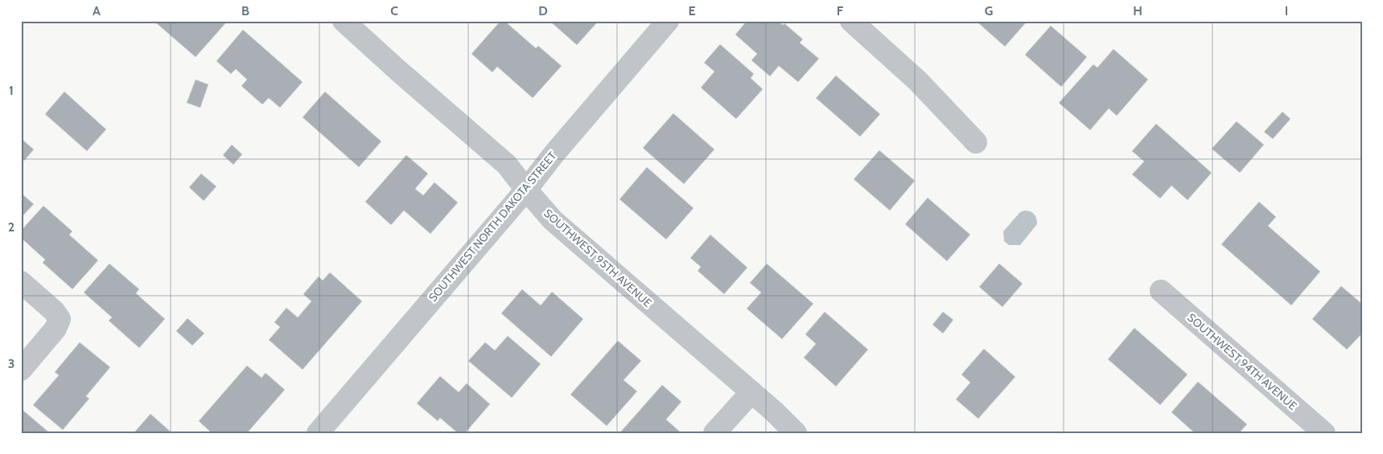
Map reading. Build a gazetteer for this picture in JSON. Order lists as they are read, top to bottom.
{
  "streets": {
    "street": ["SOUTHWEST NORTH DAKOTA STREET", "SOUTHWEST 95TH AVENUE", "SOUTHWEST 94TH AVENUE"]
  },
  "crossings": [
    ["SOUTHWEST NORTH DAKOTA STREET", "SOUTHWEST 95TH AVENUE"]
  ],
  "grid": {
    "columns": [
      "A",
      "B",
      "C",
      "D",
      "E",
      "F",
      "G",
      "H",
      "I"
    ],
    "rows": ["1", "2", "3"]
  }
}
